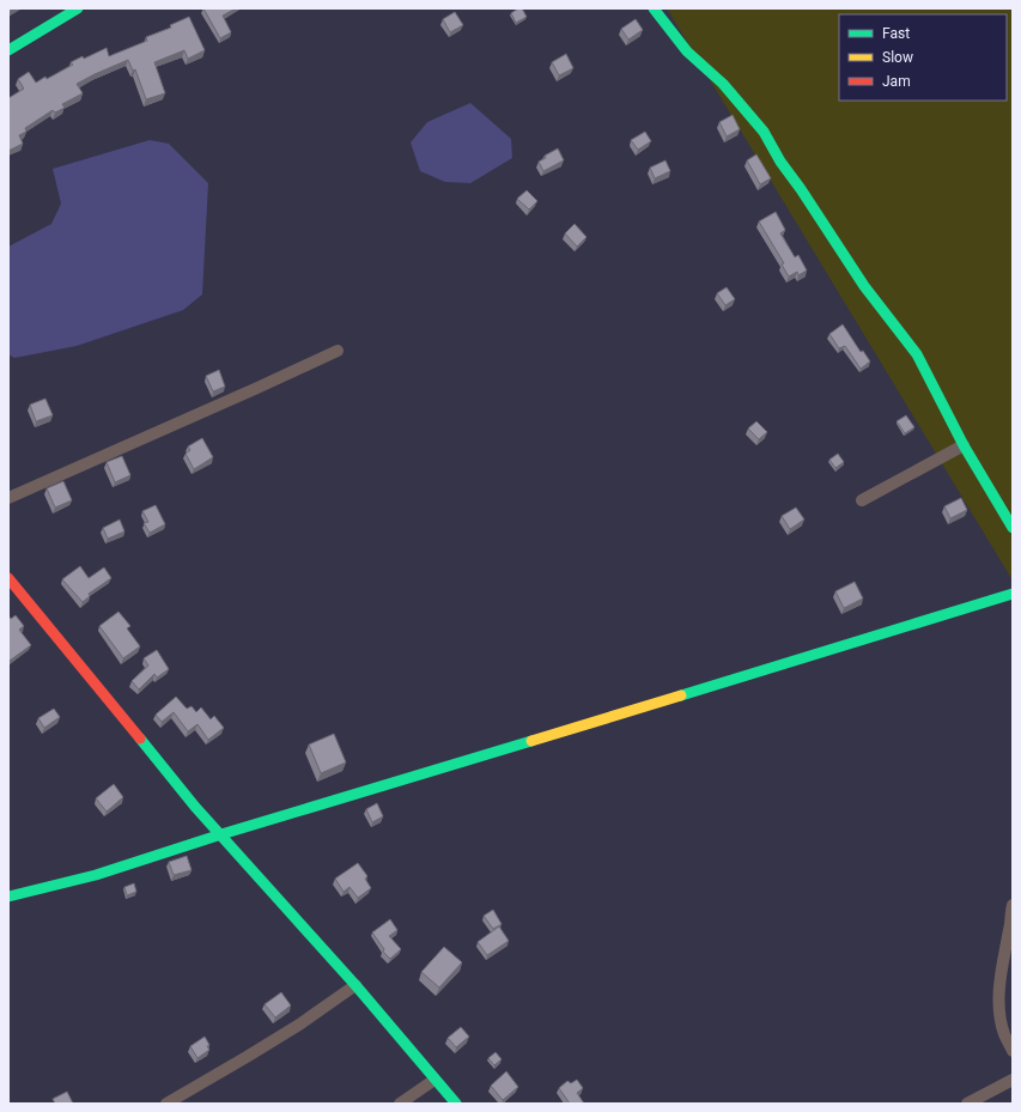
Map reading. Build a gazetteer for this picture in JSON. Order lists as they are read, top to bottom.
{
  "legend": ["Fast", "Slow", "Jam"]
}
